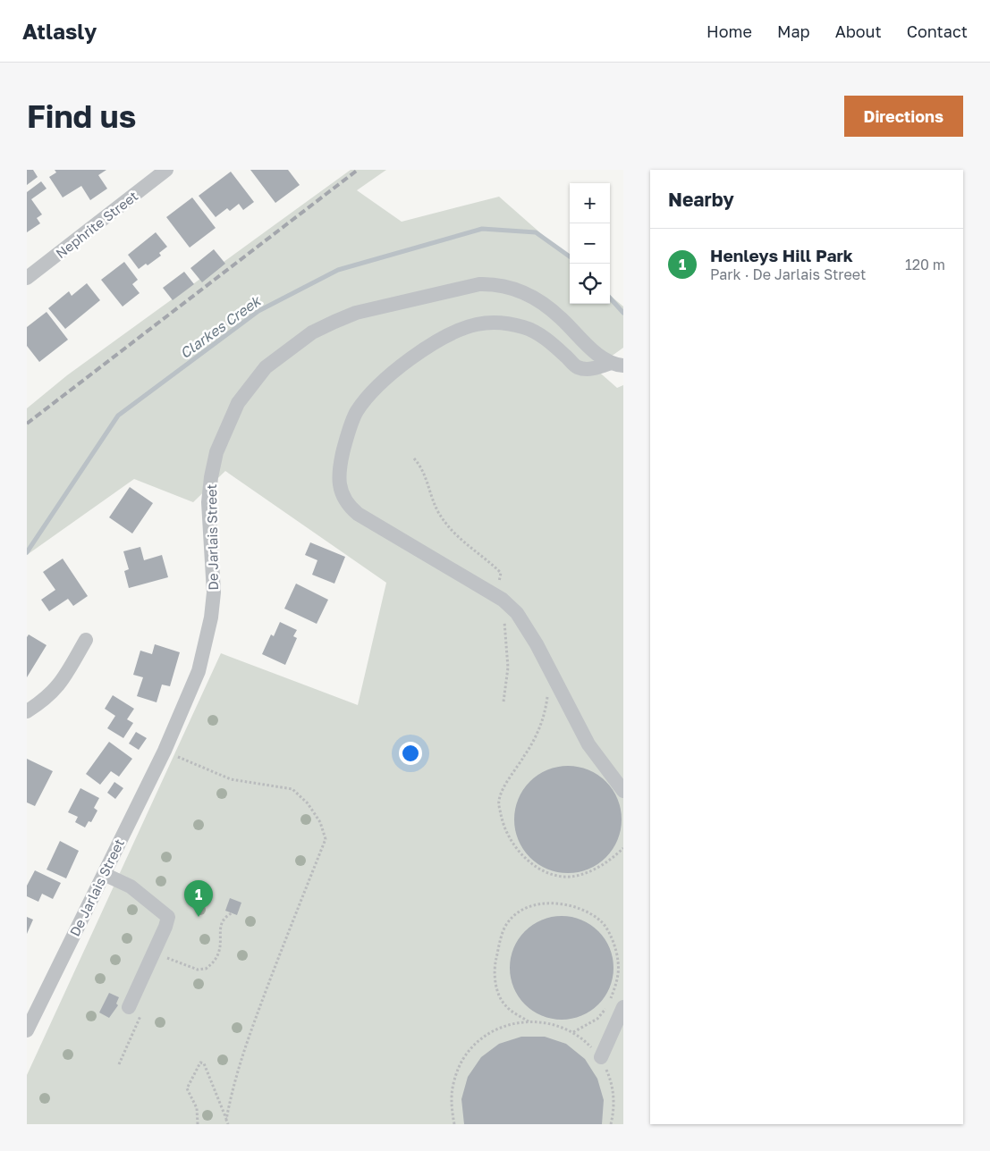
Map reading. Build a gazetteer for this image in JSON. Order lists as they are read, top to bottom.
{
  "streets": {
    "street": ["Nephrite Street", "De Jarlais Street"]
  },
  "water": ["Clarkes Creek"],
  "page": {
    "header": "Atlasly",
    "nav": [
      "Home",
      "Map",
      "About",
      "Contact"
    ],
    "buttons": "Directions",
    "title": "Find us",
    "heading": "Nearby",
    "map_buttons": ["+", "−"],
    "list": [
      {
        "mark": "1",
        "name": "Henleys Hill Park",
        "note": "Park · De Jarlais Street",
        "value": "120 m"
      }
    ],
    "pins": "1"
  }
}
